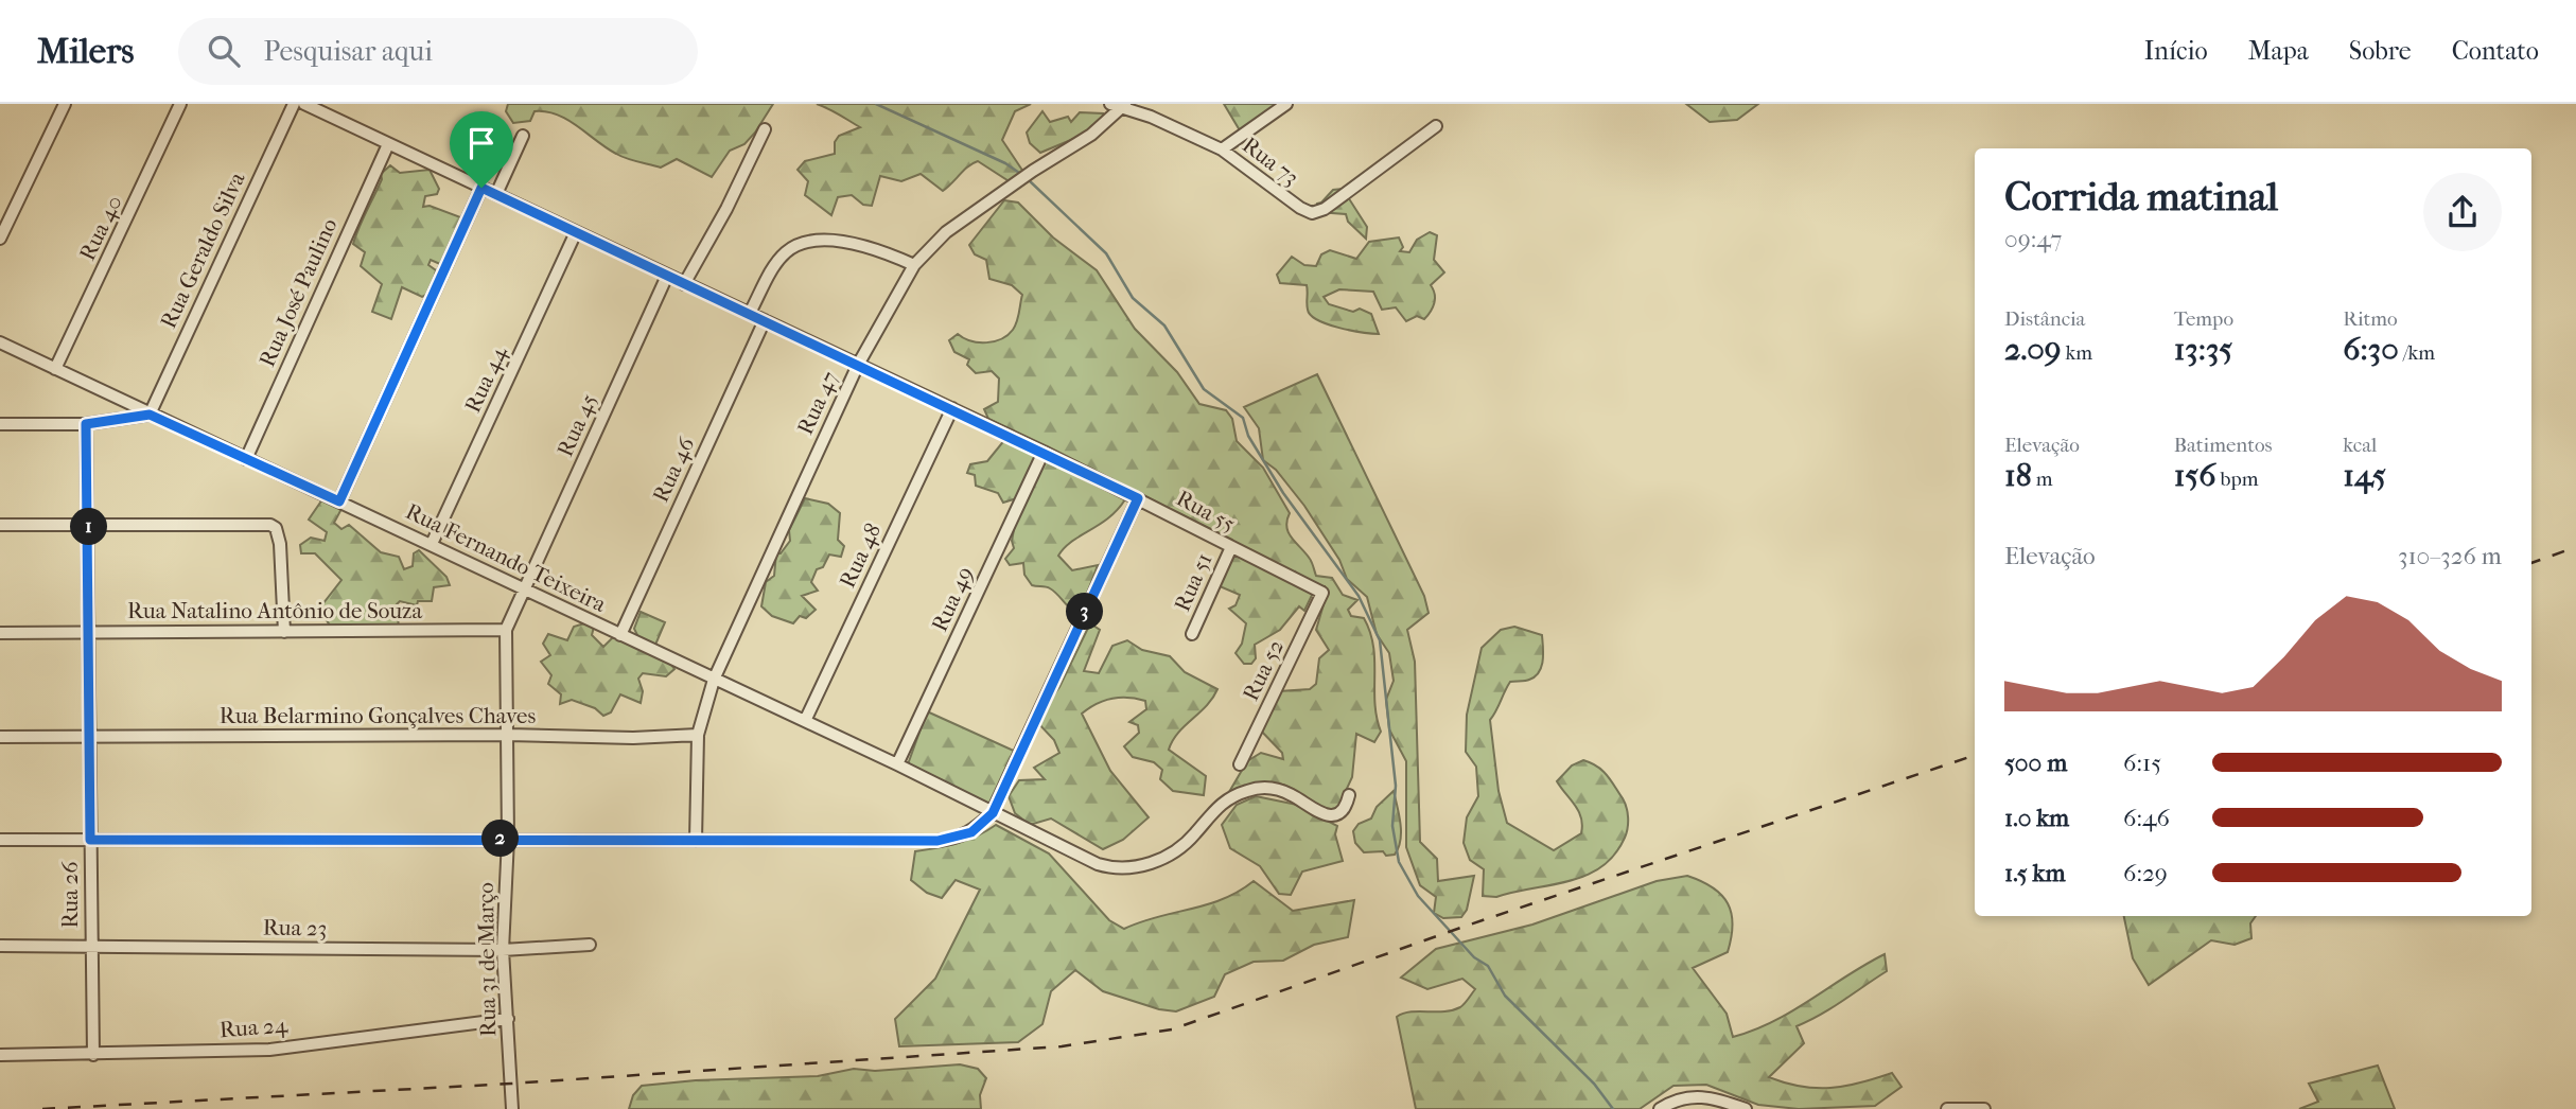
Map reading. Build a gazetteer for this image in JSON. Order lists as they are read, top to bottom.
{
  "streets": {
    "street": [
      "Rua 73",
      "Rua 40",
      "Rua Geraldo Silva",
      "Rua José Paulino",
      "Rua 44",
      "Rua 47",
      "Rua 45",
      "Rua 46",
      "Rua 55",
      "Rua 48",
      "Rua Fernando Teixeira",
      "Rua 51",
      "Rua 49",
      "Rua Natalino Antônio de Souza",
      "Rua 52",
      "Rua Belarmino Gonçalves Chaves",
      "Rua 26",
      "Rua 23",
      "Rua 31 de Março",
      "Rua 24"
    ]
  },
  "crossings": [
    ["Rua 73", "Rua 47"],
    ["Rua 40", "Rua Fernando Teixeira"],
    ["Rua Geraldo Silva", "Rua Fernando Teixeira"],
    ["Rua José Paulino", "Rua 55"],
    ["Rua José Paulino", "Rua Fernando Teixeira"],
    ["Rua 44", "Rua 55"],
    ["Rua 44", "Rua Fernando Teixeira"],
    ["Rua 47", "Rua 55"],
    ["Rua 47", "Rua Fernando Teixeira"],
    ["Rua 45", "Rua 55"],
    ["Rua 45", "Rua Fernando Teixeira"],
    ["Rua 45", "Rua 31 de Março"],
    ["Rua 46", "Rua 55"],
    ["Rua 46", "Rua Fernando Teixeira"],
    ["Rua 55", "Rua 48"],
    ["Rua 55", "Rua 51"],
    ["Rua 55", "Rua 49"],
    ["Rua 55", "Rua 52"],
    ["Rua 48", "Rua Fernando Teixeira"],
    ["Rua Fernando Teixeira", "Rua 49"],
    ["Rua Fernando Teixeira", "Rua 31 de Março"],
    ["Rua Natalino Antônio de Souza", "Rua 26"],
    ["Rua Natalino Antônio de Souza", "Rua 31 de Março"],
    ["Rua Belarmino Gonçalves Chaves", "Rua 26"],
    ["Rua Belarmino Gonçalves Chaves", "Rua 31 de Março"],
    ["Rua 26", "Rua 23"],
    ["Rua 26", "Rua 24"],
    ["Rua 23", "Rua 31 de Março"],
    ["Rua 31 de Março", "Rua 24"]
  ],
  "page": {
    "header": "Milers",
    "search": "Pesquisar aqui",
    "nav": [
      "Início",
      "Mapa",
      "Sobre",
      "Contato"
    ],
    "heading": ["Corrida matinal", "09:47"],
    "stats": [
      ["Distância", "2.09 km"],
      ["Tempo", "13:35"],
      ["Ritmo", "6:30 /km"],
      ["Elevação", "18 m"],
      ["Batimentos", "156 bpm"],
      ["kcal", "145"]
    ],
    "pins": ["1", "3", "2"],
    "chart": ["Elevação", "310–326 m"],
    "list": [
      {
        "name": "500 m",
        "note": "6:15"
      },
      {
        "name": "1.0 km",
        "note": "6:46"
      },
      {
        "name": "1.5 km",
        "note": "6:29"
      }
    ]
  }
}
